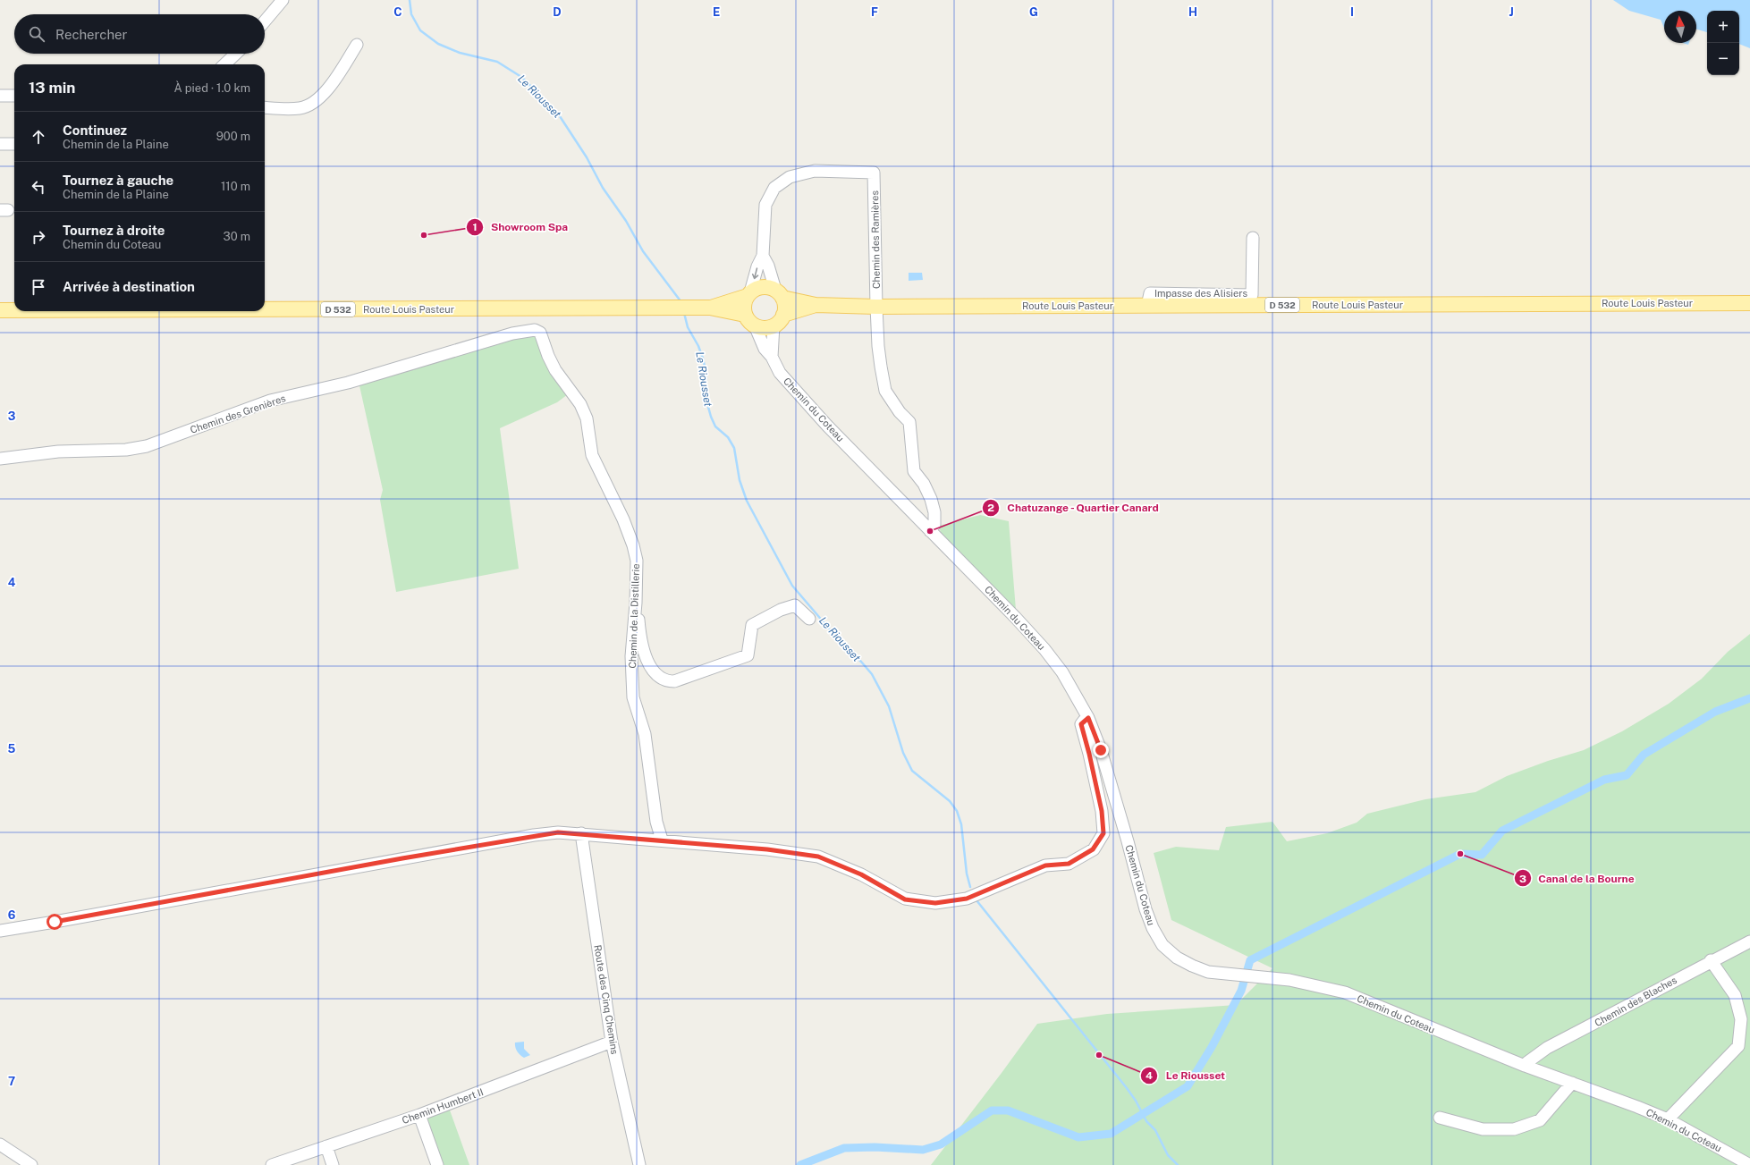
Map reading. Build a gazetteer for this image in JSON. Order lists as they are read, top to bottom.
{
  "streets": {
    "main road": ["Route Louis Pasteur", "D 532"],
    "street": [
      "Chemin des Ramières",
      "Impasse des Alisiers",
      "Chemin du Coteau",
      "Chemin des Grenières",
      "Chemin de la Distillerie",
      "Route des Cinq Chemins",
      "Chemin des Blaches",
      "Chemin Humbert II"
    ]
  },
  "crossings": [
    ["Chemin des Ramières", "Route Louis Pasteur"],
    ["Chemin des Ramières", "Chemin du Coteau"],
    ["Impasse des Alisiers", "Route Louis Pasteur"],
    ["Route Louis Pasteur", "Chemin du Coteau"],
    ["Chemin du Coteau", "Chemin des Blaches"],
    ["Chemin des Grenières", "Chemin de la Distillerie"],
    ["Route des Cinq Chemins", "Chemin Humbert II"]
  ],
  "water": ["Le Riousset"],
  "places": [
    "Showroom Spa",
    "Chatuzange - Quartier Canard",
    "Canal de la Bourne",
    "Le Riousset"
  ],
  "north": "top",
  "page": {
    "map_buttons": ["+", "−"],
    "search": "Rechercher",
    "heading": ["13 min", "À pied · 1.0 km"],
    "list": [
      ["Continuez", "Chemin de la Plaine", "900 m"],
      ["Tournez à gauche", "Chemin de la Plaine", "110 m"],
      ["Tournez à droite", "Chemin du Coteau", "30 m"],
      "Arrivée à destination"
    ]
  },
  "grid": {
    "columns": [
      "C",
      "D",
      "E",
      "F",
      "G",
      "H",
      "I",
      "J"
    ],
    "rows": [
      "3",
      "4",
      "5",
      "6",
      "7"
    ]
  }
}
